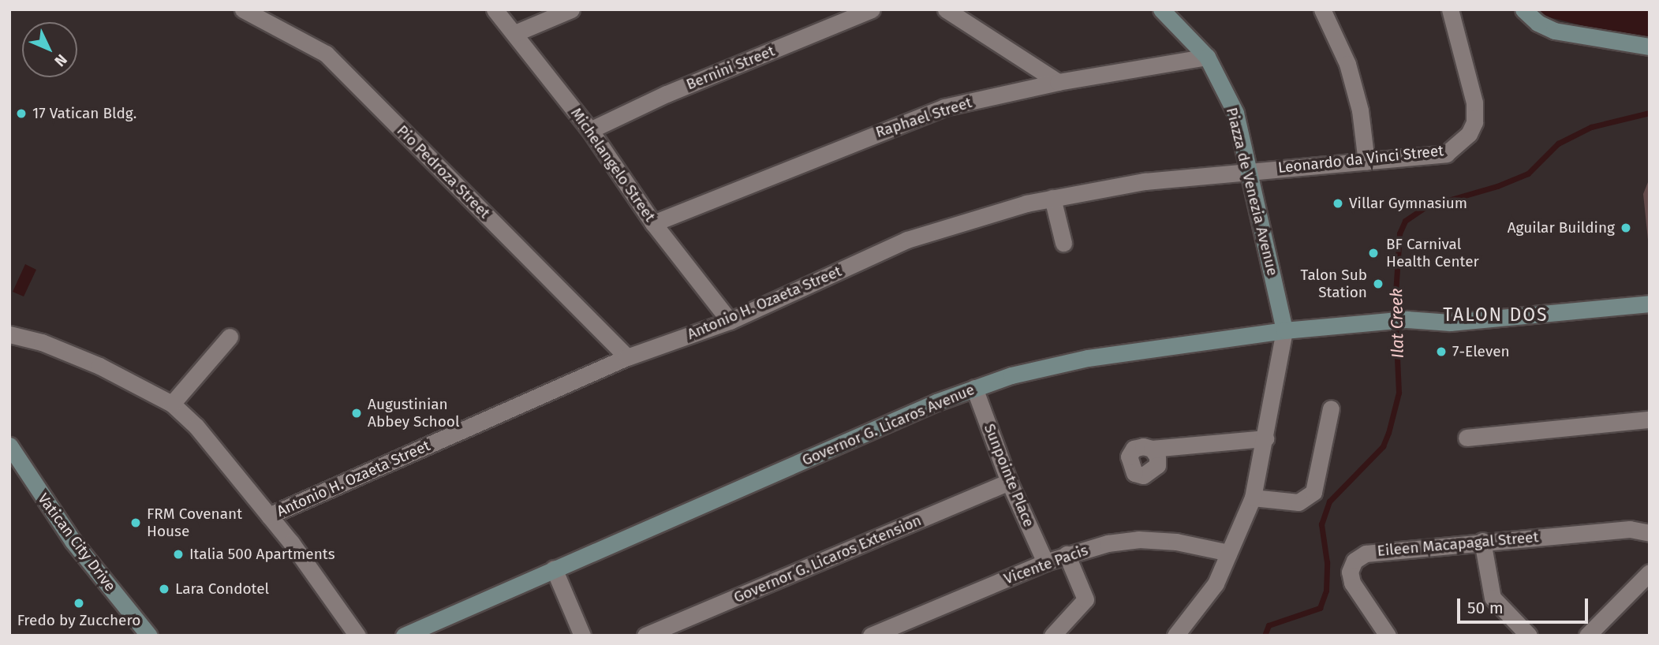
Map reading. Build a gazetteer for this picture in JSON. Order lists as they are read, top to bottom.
{
  "streets": {
    "street": [
      "Bernini Street",
      "Raphael Street",
      "Leonardo da Vinci Street",
      "Michelangelo Street",
      "Pio Pedroza Street",
      "Piazza de Venezia Avenue",
      "Antonio H. Ozaeta Street",
      "Governor G. Licaros Avenue",
      "Sunpointe Place",
      "Vatican City Drive",
      "Eileen Macapagal Street",
      "Governor G. Licaros Extension",
      "Vicente Pacis"
    ]
  },
  "crossings": [
    ["Bernini Street", "Michelangelo Street"],
    ["Raphael Street", "Michelangelo Street"],
    ["Raphael Street", "Piazza de Venezia Avenue"],
    ["Leonardo da Vinci Street", "Piazza de Venezia Avenue"],
    ["Leonardo da Vinci Street", "Antonio H. Ozaeta Street"],
    ["Michelangelo Street", "Antonio H. Ozaeta Street"],
    ["Pio Pedroza Street", "Antonio H. Ozaeta Street"],
    ["Piazza de Venezia Avenue", "Antonio H. Ozaeta Street"],
    ["Piazza de Venezia Avenue", "Governor G. Licaros Avenue"],
    ["Governor G. Licaros Avenue", "Sunpointe Place"],
    ["Sunpointe Place", "Governor G. Licaros Extension"],
    ["Sunpointe Place", "Vicente Pacis"]
  ],
  "districts": ["TALON DOS"],
  "water": ["Ilat Creek"],
  "places": [
    "17 Vatican Bldg.",
    "Villar Gymnasium",
    "Aguilar Building",
    "BF Carnival Health Center",
    "Talon Sub Station",
    "7-Eleven",
    "Augustinian Abbey School",
    "FRM Covenant House",
    "Italia 500 Apartments",
    "Lara Condotel",
    "Fredo by Zucchero"
  ],
  "scale_bar": "50 m",
  "north": "bottom right"
}
